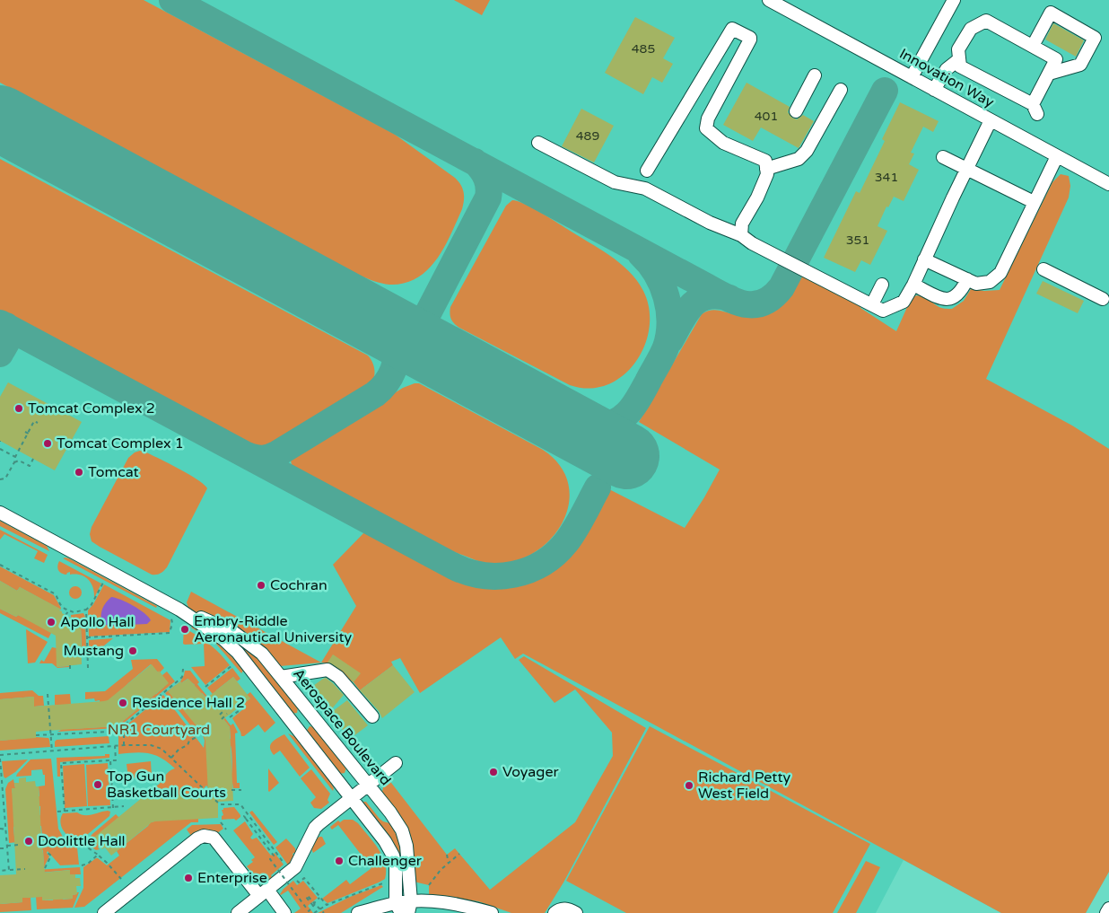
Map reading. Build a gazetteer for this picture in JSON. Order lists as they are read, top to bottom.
{
  "streets": {
    "street": ["Innovation Way", "Aerospace Boulevard"]
  },
  "parks": ["NR1 Courtyard"],
  "places": [
    "Tomcat Complex 2",
    "Tomcat Complex 1",
    "Tomcat",
    "Cochran",
    "Apollo Hall",
    "Embry-Riddle Aeronautical University",
    "Mustang",
    "Residence Hall 2",
    "Voyager",
    "Top Gun Basketball Courts",
    "Richard Petty West Field",
    "Doolittle Hall",
    "Challenger",
    "Enterprise"
  ],
  "house_numbers": [
    "485",
    "401",
    "489",
    "341",
    "351"
  ]
}
